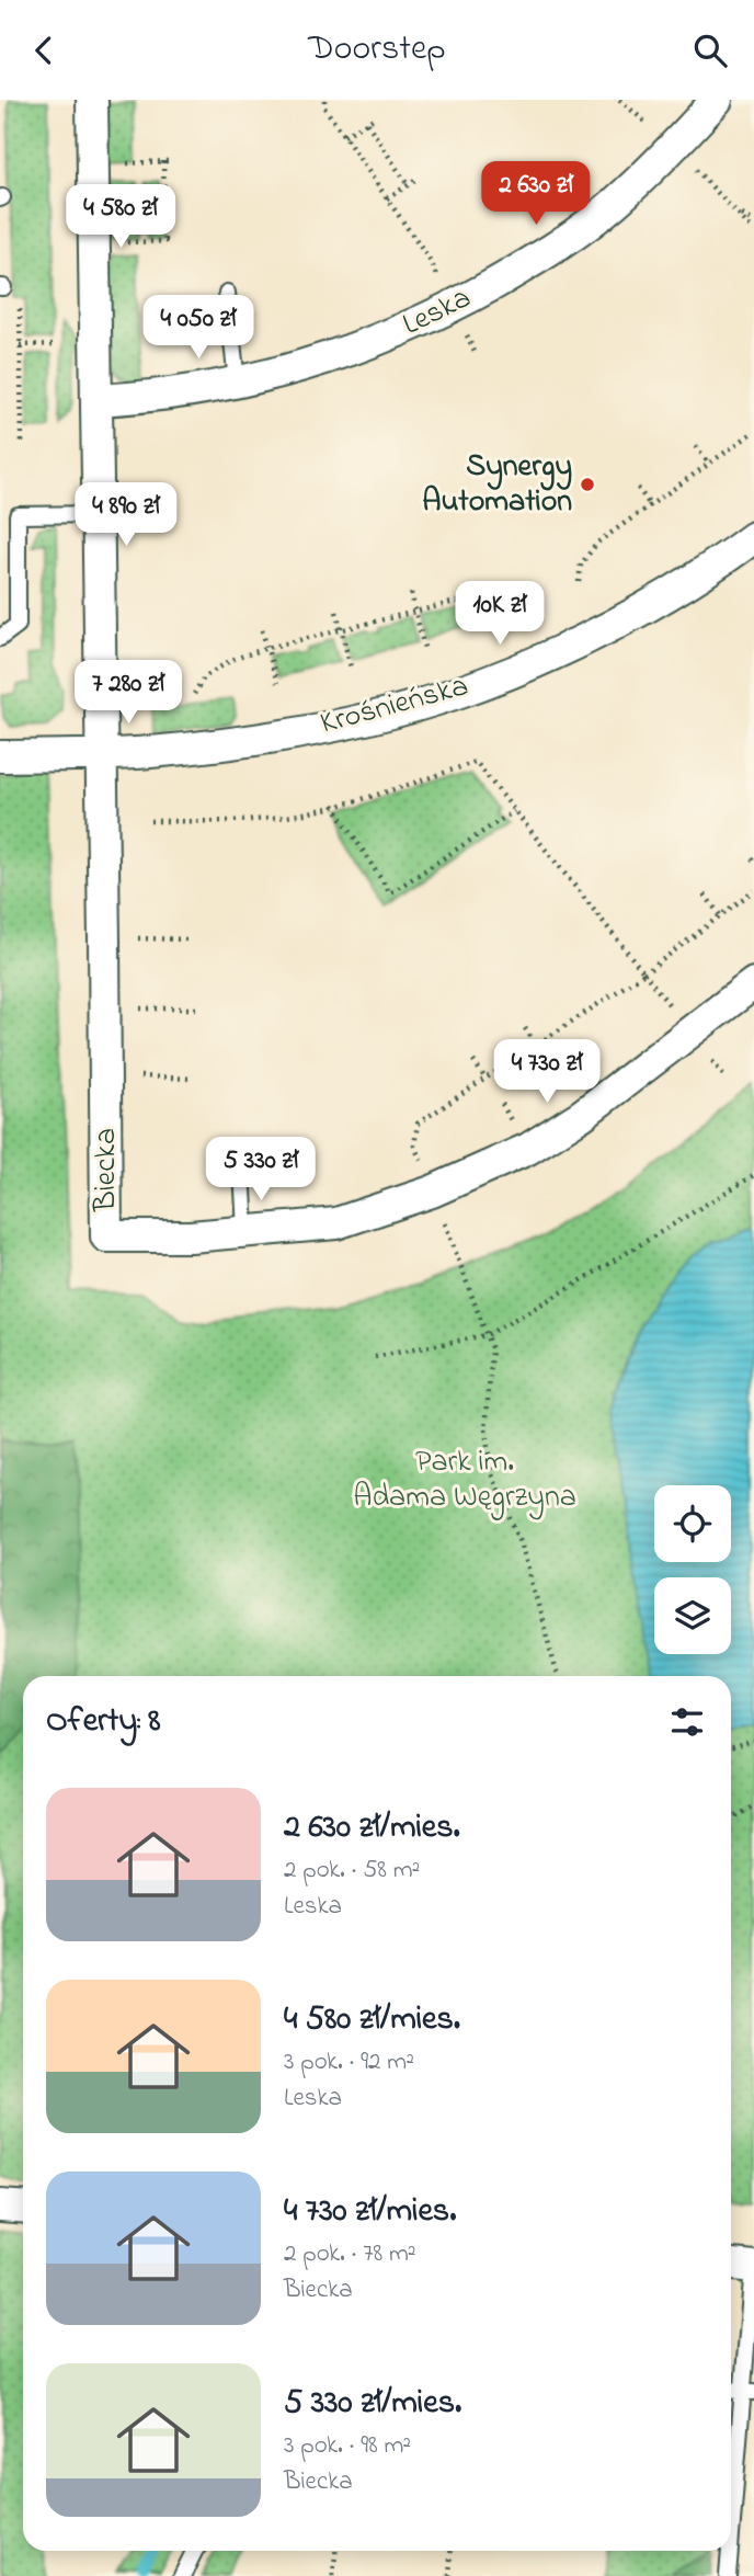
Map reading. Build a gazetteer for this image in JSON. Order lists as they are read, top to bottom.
{
  "streets": {
    "street": ["Leska", "Krośnieńska", "Biecka"]
  },
  "crossings": [
    ["Krośnieńska", "Biecka"]
  ],
  "parks": ["Park im. Adama Węgrzyna"],
  "places": ["Synergy Automation"],
  "page": {
    "header": "Doorstep",
    "price": [
      "2 630 zł",
      "4 580 zł",
      "4 050 zł",
      "4 890 zł",
      "10K zł",
      "7 280 zł",
      "4 730 zł",
      "5 330 zł"
    ],
    "heading": "Oferty: 8",
    "list": [
      {
        "name": "2 630 zł/mies.",
        "note": "2 pok. · 58 m² · Leska"
      },
      {
        "name": "4 580 zł/mies.",
        "note": "3 pok. · 92 m² · Leska"
      },
      {
        "name": "4 730 zł/mies.",
        "note": "2 pok. · 78 m² · Biecka"
      },
      {
        "name": "5 330 zł/mies.",
        "note": "3 pok. · 98 m² · Biecka"
      }
    ]
  }
}
